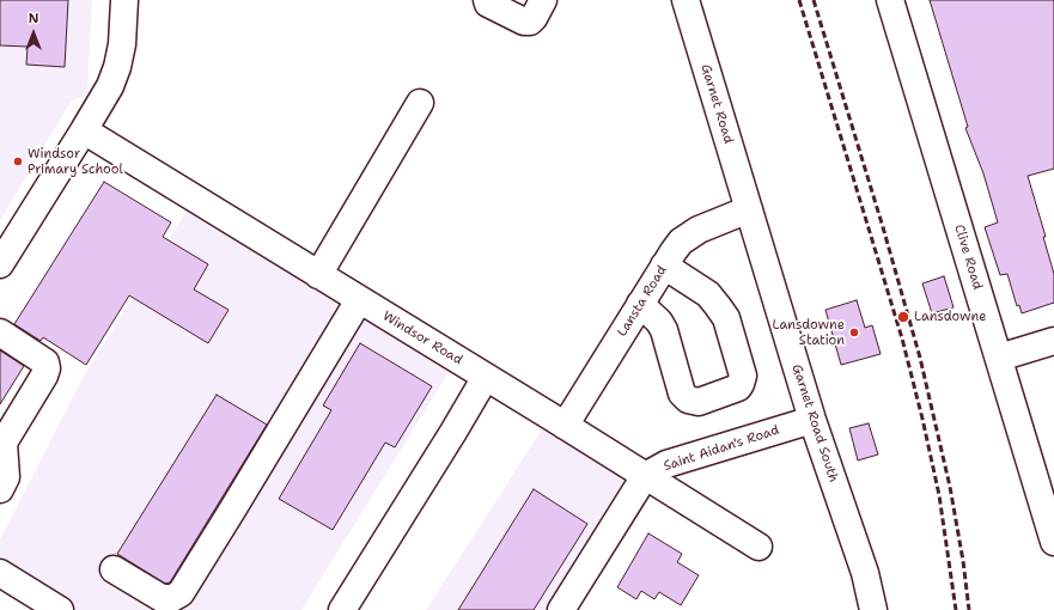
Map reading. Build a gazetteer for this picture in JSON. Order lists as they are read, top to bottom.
{
  "streets": {
    "street": [
      "Garnet Road",
      "Clive Road",
      "Lansta Road",
      "Windsor Road",
      "Garnet Road South",
      "Saint Aidan's Road"
    ]
  },
  "crossings": [
    ["Garnet Road", "Lansta Road"],
    ["Garnet Road", "Garnet Road South"],
    ["Lansta Road", "Windsor Road"],
    ["Lansta Road", "Garnet Road South"],
    ["Windsor Road", "Saint Aidan's Road"],
    ["Garnet Road South", "Saint Aidan's Road"]
  ],
  "places": ["Windsor Primary School", "Lansdowne", "Lansdowne Station"],
  "north": "top"
}
